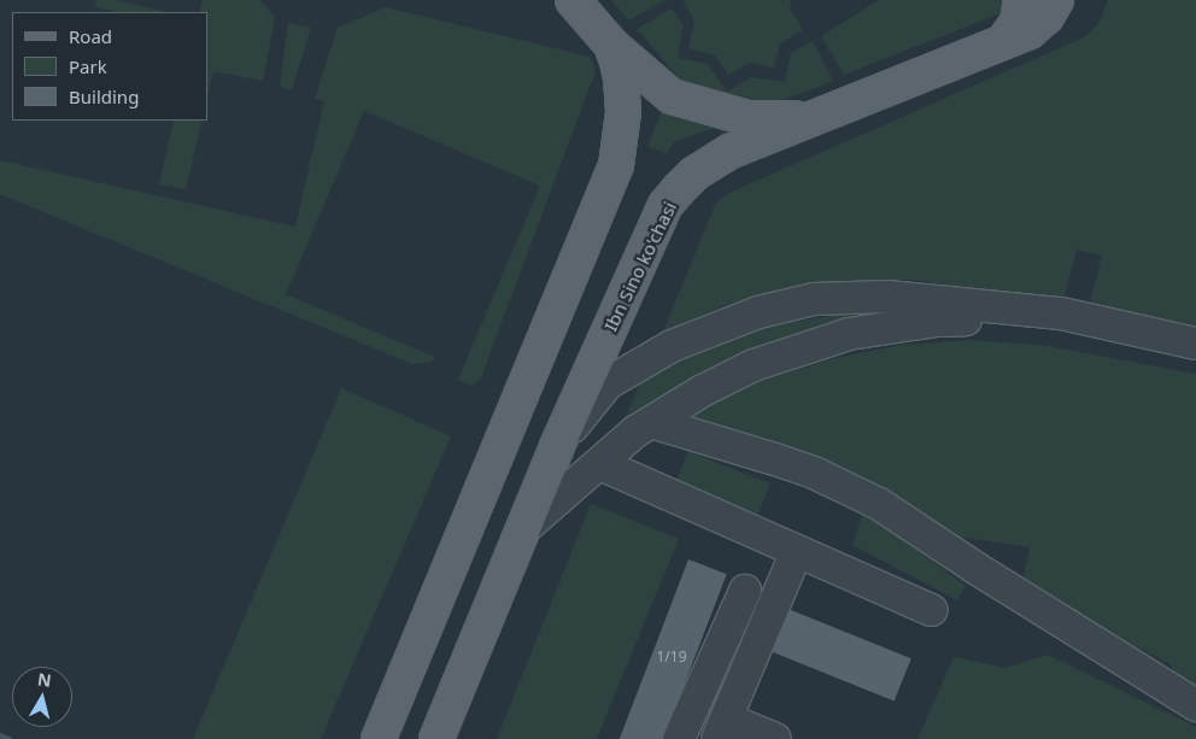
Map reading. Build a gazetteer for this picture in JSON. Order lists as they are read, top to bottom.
{
  "streets": {
    "main road": ["Ibn Sino ko'chasi"]
  },
  "house_numbers": ["1/19"],
  "legend": ["Road", "Park", "Building"],
  "north": "top"
}
